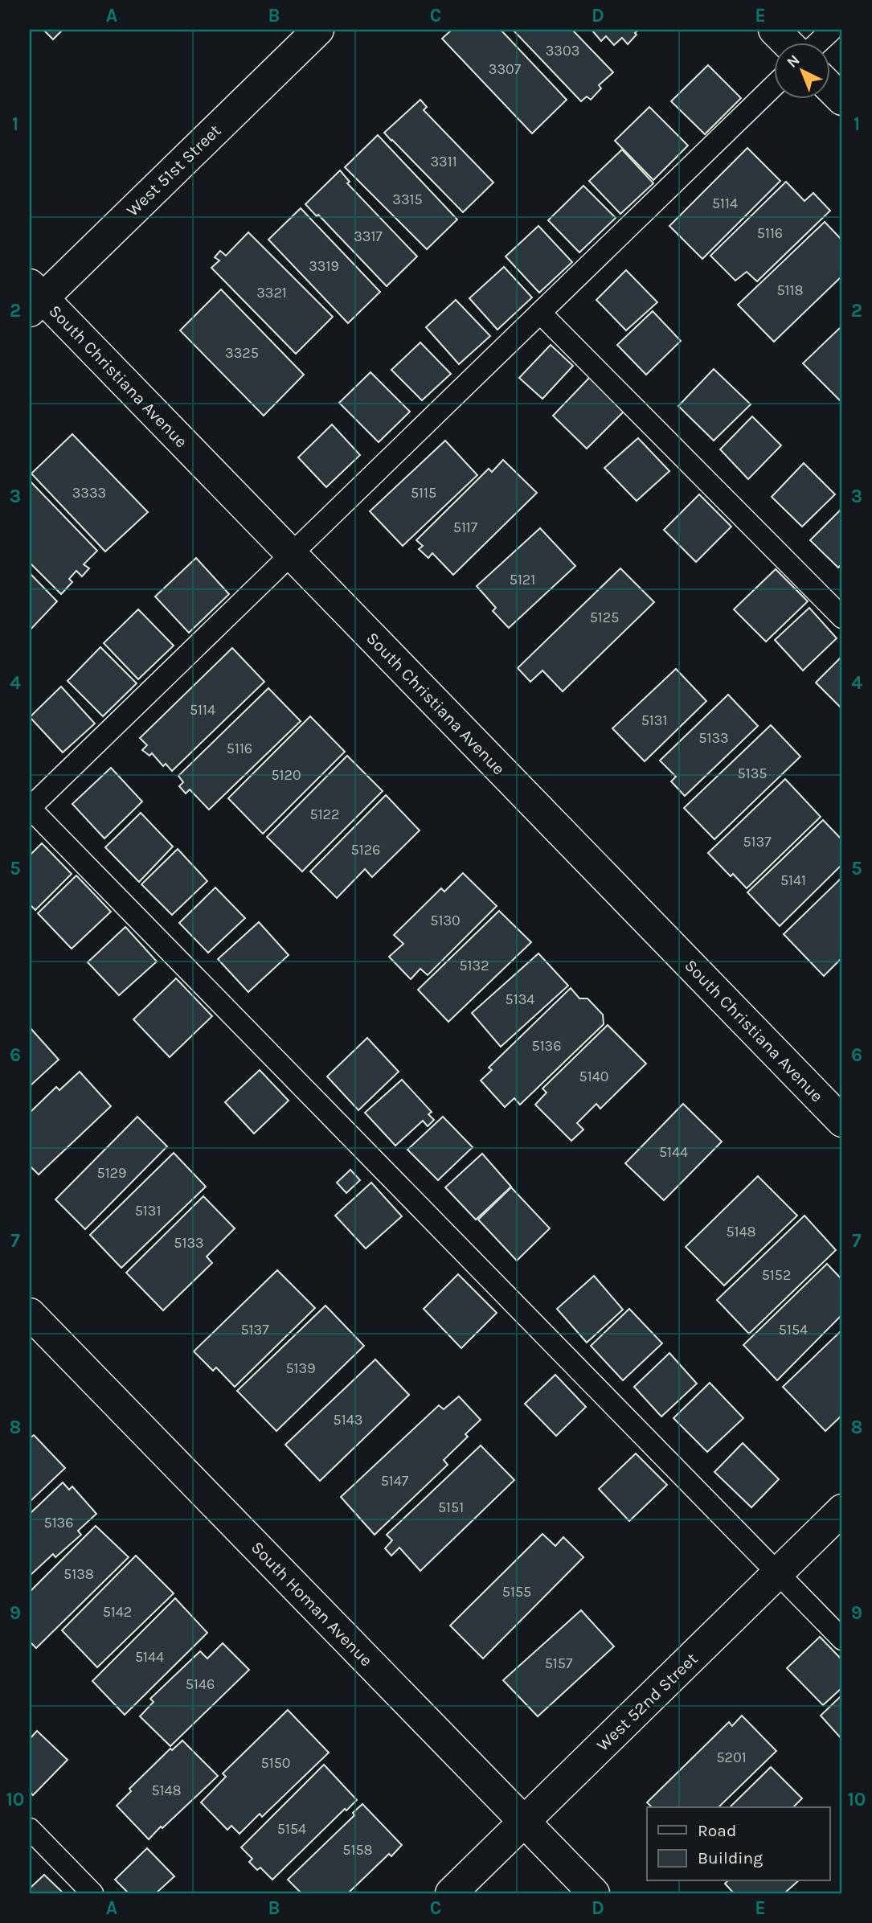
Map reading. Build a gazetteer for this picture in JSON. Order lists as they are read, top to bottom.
{
  "streets": {
    "street": [
      "West 51st Street",
      "South Christiana Avenue",
      "South Homan Avenue",
      "West 52nd Street"
    ]
  },
  "crossings": [
    ["West 51st Street", "South Christiana Avenue"],
    ["South Homan Avenue", "West 52nd Street"]
  ],
  "house_numbers": [
    "3303",
    "3307",
    "3311",
    "3315",
    "5114",
    "5116",
    "3317",
    "3319",
    "5118",
    "3321",
    "3325",
    "3333",
    "5115",
    "5117",
    "5121",
    "5125",
    "5114",
    "5131",
    "5133",
    "5116",
    "5135",
    "5120",
    "5122",
    "5137",
    "5126",
    "5141",
    "5130",
    "5132",
    "5134",
    "5136",
    "5140",
    "5144",
    "5129",
    "5131",
    "5148",
    "5133",
    "5152",
    "5137",
    "5154",
    "5139",
    "5143",
    "5147",
    "5151",
    "5136",
    "5138",
    "5155",
    "5142",
    "5144",
    "5157",
    "5146",
    "5201",
    "5150",
    "5148",
    "5154",
    "5158"
  ],
  "legend": ["Road", "Building"],
  "north": "top left",
  "grid": {
    "columns": [
      "A",
      "B",
      "C",
      "D",
      "E"
    ],
    "rows": [
      "1",
      "2",
      "3",
      "4",
      "5",
      "6",
      "7",
      "8",
      "9",
      "10"
    ]
  }
}
